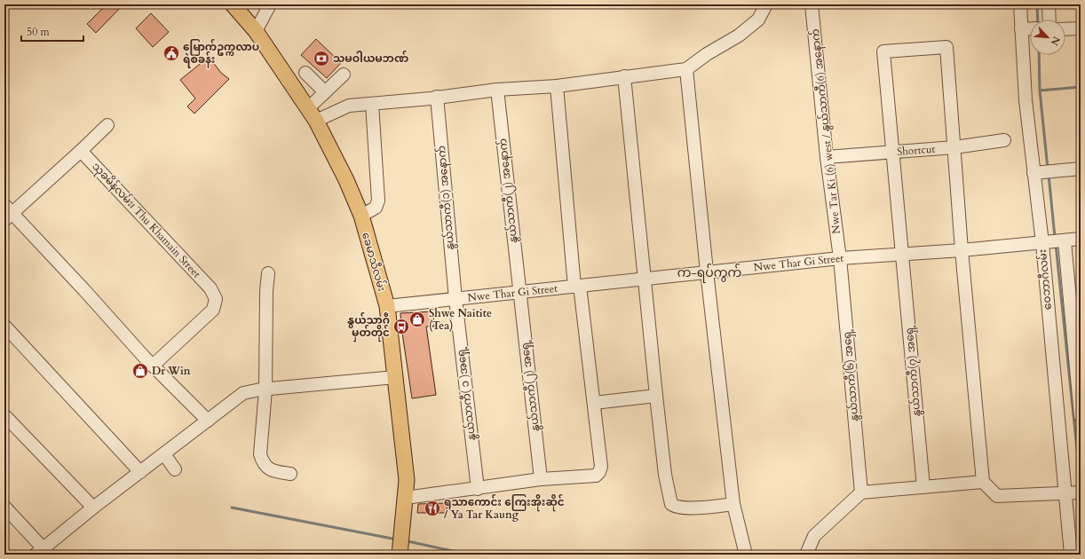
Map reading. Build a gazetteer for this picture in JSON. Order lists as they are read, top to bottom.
{
  "streets": {
    "main road": ["ခေမာသီလမ်း"],
    "street": [
      "Nwe Tar Ki (6) west / နွယ်သာကီ(6) အနောက်",
      "Shortcut",
      "နွယ်သာကီ(၂) အနောက်",
      "နွယ်သာကီ(၁) အနောက်",
      "သုခမိန်လမ်း၊ Thu Khamain Street",
      "Nwe Thar Gi Street",
      "ဝေဘာဂီလမ်း",
      "နွယ်သာကီ(၇) အရှေ့",
      "နွယ်သာကီ(၆) အရှေ့",
      "နွယ်သာကီ(၂) အရှေ့",
      "နွယ်သာကီ( ၁ )အရှေ့"
    ]
  },
  "crossings": [
    ["Nwe Tar Ki (6) west / နွယ်သာကီ(6) အနောက်", "Shortcut"],
    ["Nwe Tar Ki (6) west / နွယ်သာကီ(6) အနောက်", "Nwe Thar Gi Street"],
    ["Nwe Tar Ki (6) west / နွယ်သာကီ(6) အနောက်", "နွယ်သာကီ(၆) အရှေ့"],
    ["Shortcut", "နွယ်သာကီ(၇) အရှေ့"],
    ["နွယ်သာကီ(၂) အနောက်", "Nwe Thar Gi Street"],
    ["နွယ်သာကီ(၂) အနောက်", "နွယ်သာကီ(၂) အရှေ့"],
    ["နွယ်သာကီ(၁) အနောက်", "Nwe Thar Gi Street"],
    ["နွယ်သာကီ(၁) အနောက်", "နွယ်သာကီ( ၁ )အရှေ့"],
    ["ခေမာသီလမ်း", "Nwe Thar Gi Street"],
    ["Nwe Thar Gi Street", "ဝေဘာဂီလမ်း"],
    ["Nwe Thar Gi Street", "နွယ်သာကီ(၇) အရှေ့"],
    ["Nwe Thar Gi Street", "နွယ်သာကီ(၆) အရှေ့"],
    ["Nwe Thar Gi Street", "နွယ်သာကီ(၂) အရှေ့"],
    ["Nwe Thar Gi Street", "နွယ်သာကီ( ၁ )အရှေ့"]
  ],
  "districts": ["က-ရပ်ကွက်"],
  "places": {
    "public building": ["မြောက်ဥက္ကလာပ ရဲစခန်း"],
    "bank": ["သမဝါယမဘဏ်"],
    "shop": ["Shwe Naitite (Tea)", "Dr Win"],
    "bus stop": ["နွယ်သာဂီ မှတ်တိုင်"],
    "restaurant": ["ရသာကောင်း ကြေးအိုးဆိုင် / Ya Tar Kaung"]
  },
  "scale_bar": "50 m",
  "north": "bottom right"
}
